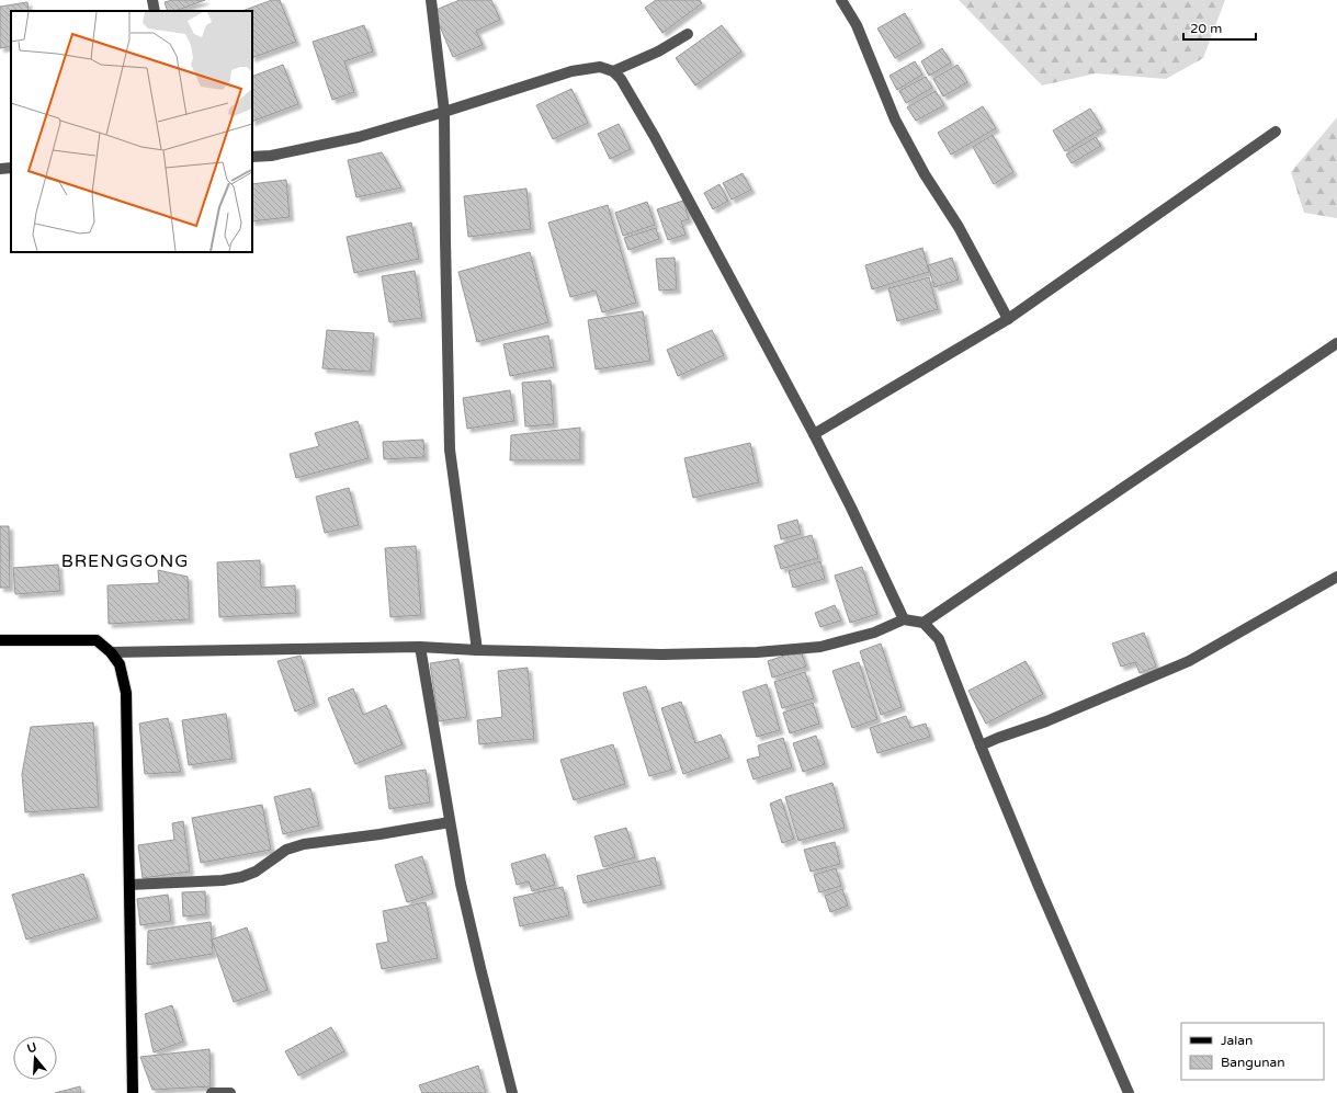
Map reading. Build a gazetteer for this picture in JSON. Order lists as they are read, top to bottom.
{
  "districts": ["BRENGGONG"],
  "legend": ["Jalan", "Bangunan"],
  "scale_bar": "20 m",
  "north": "top"
}
